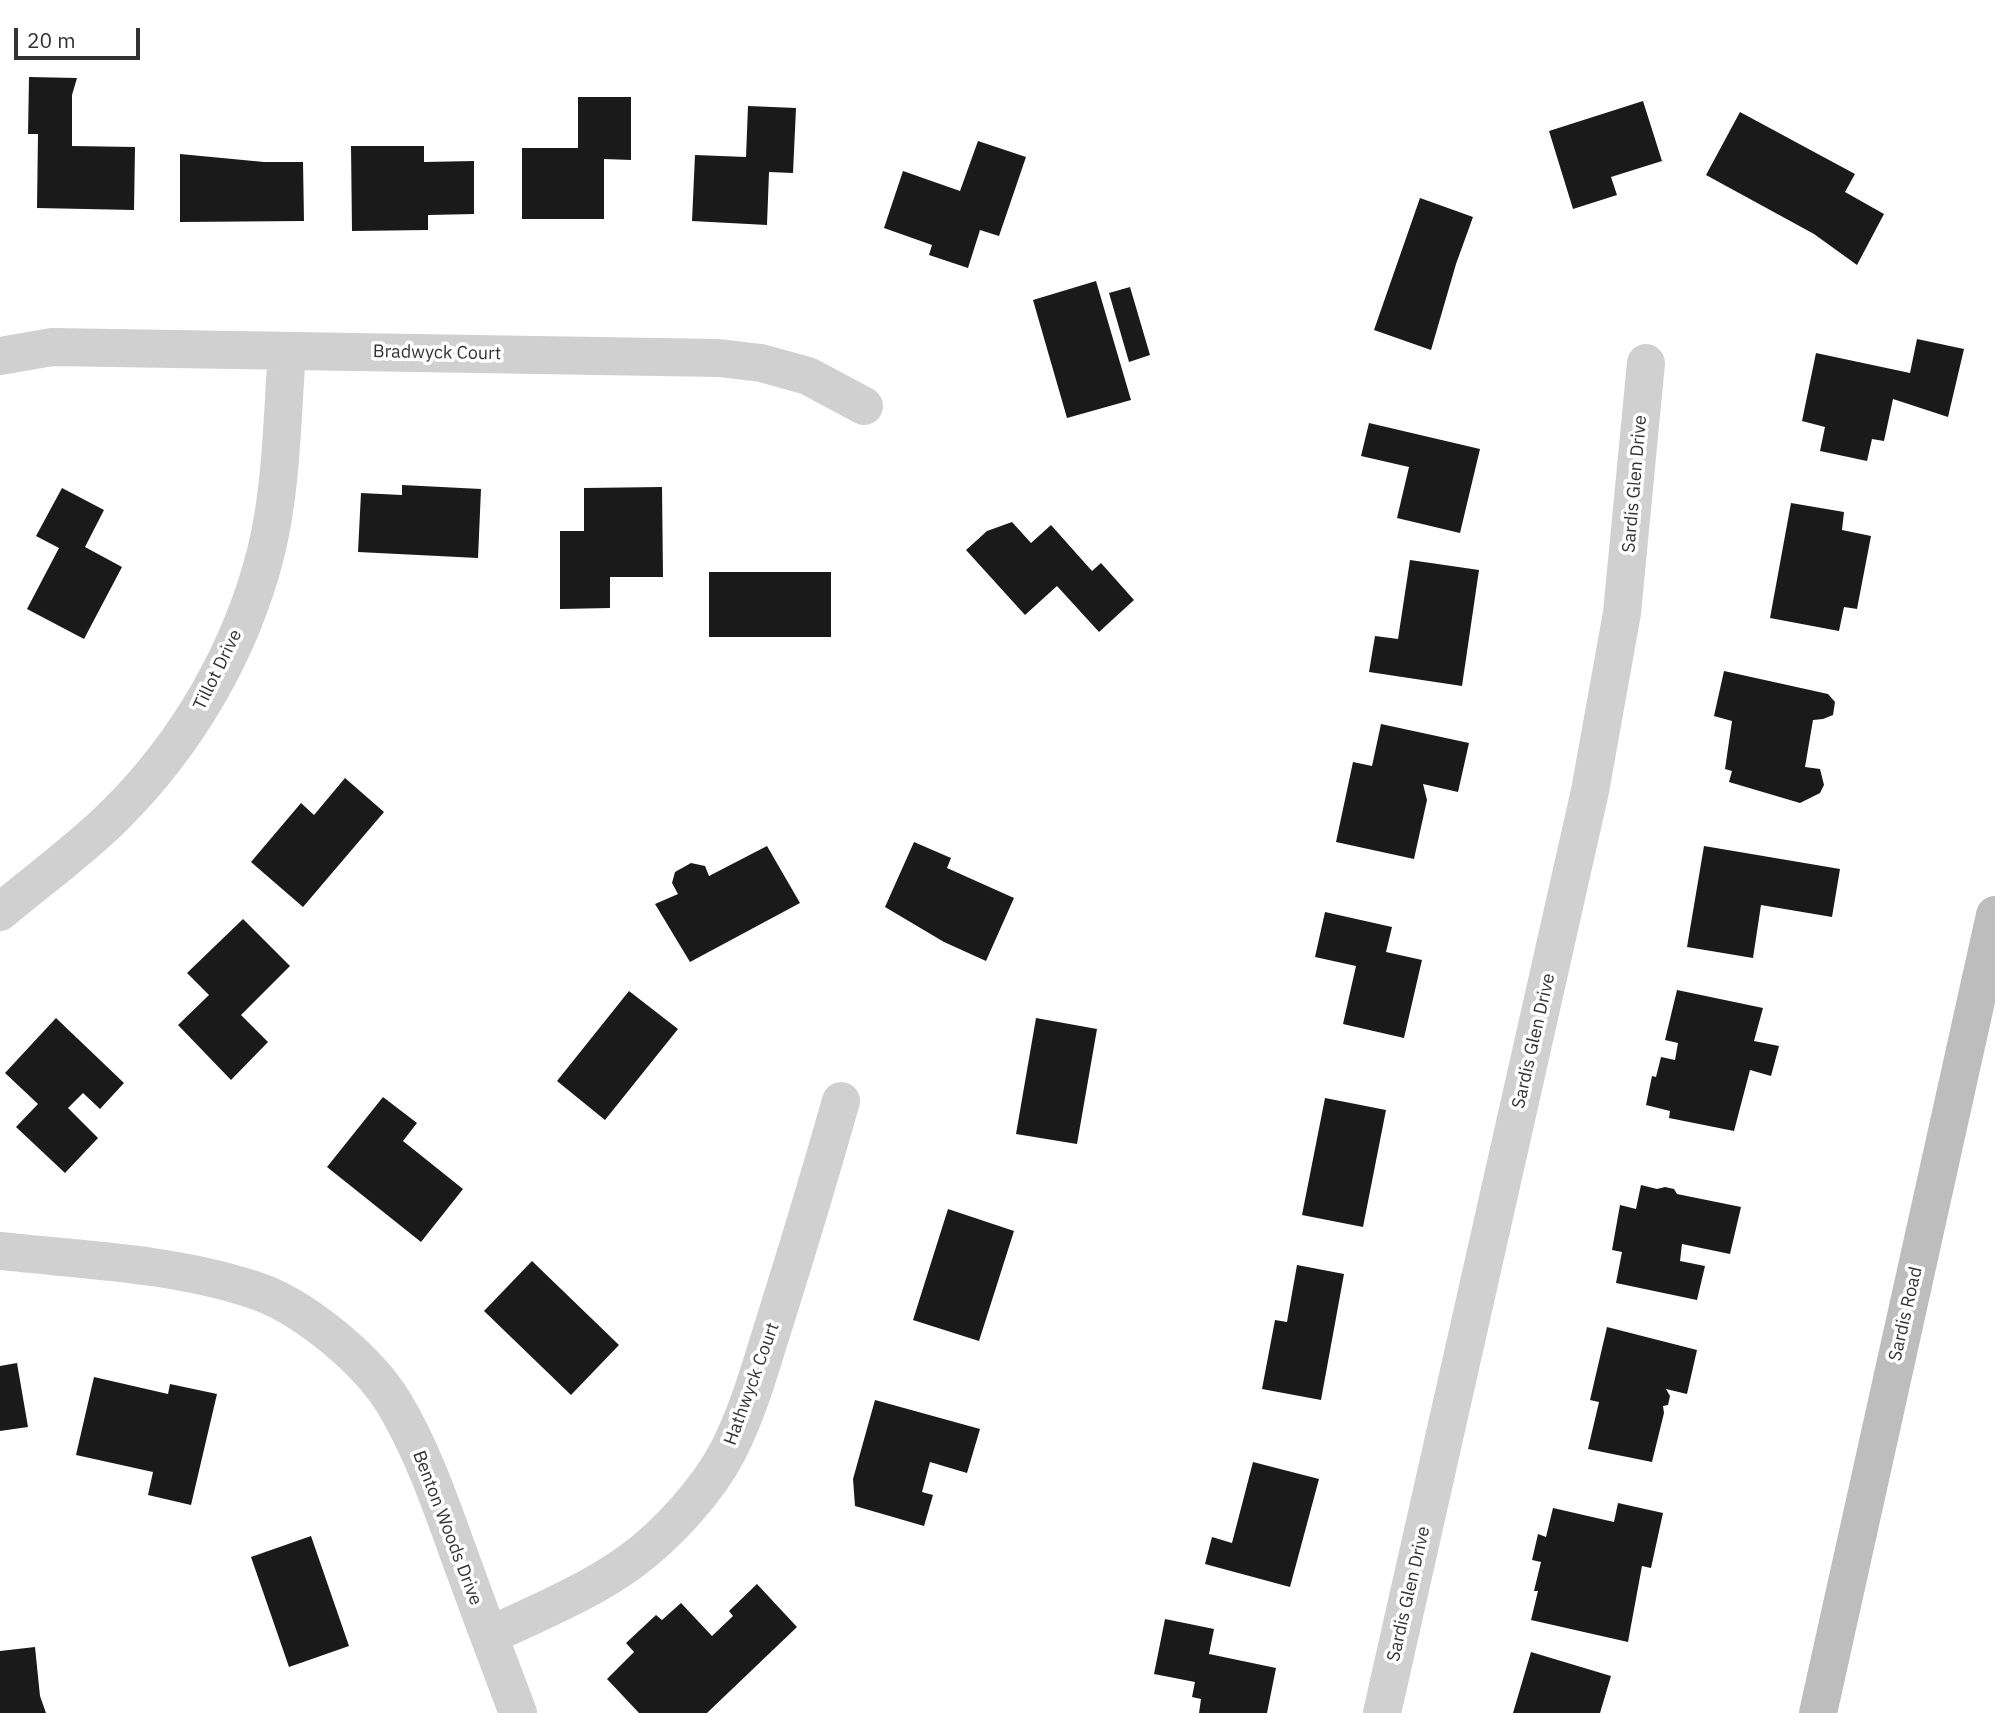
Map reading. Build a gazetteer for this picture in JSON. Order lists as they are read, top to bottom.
{
  "streets": {
    "main road": ["Sardis Road"],
    "street": [
      "Bradwyck Court",
      "Sardis Glen Drive",
      "Tillot Drive",
      "Hathwyck Court",
      "Benton Woods Drive"
    ]
  },
  "crossings": [
    ["Bradwyck Court", "Tillot Drive"],
    ["Hathwyck Court", "Benton Woods Drive"]
  ],
  "scale_bar": "20 m"
}
